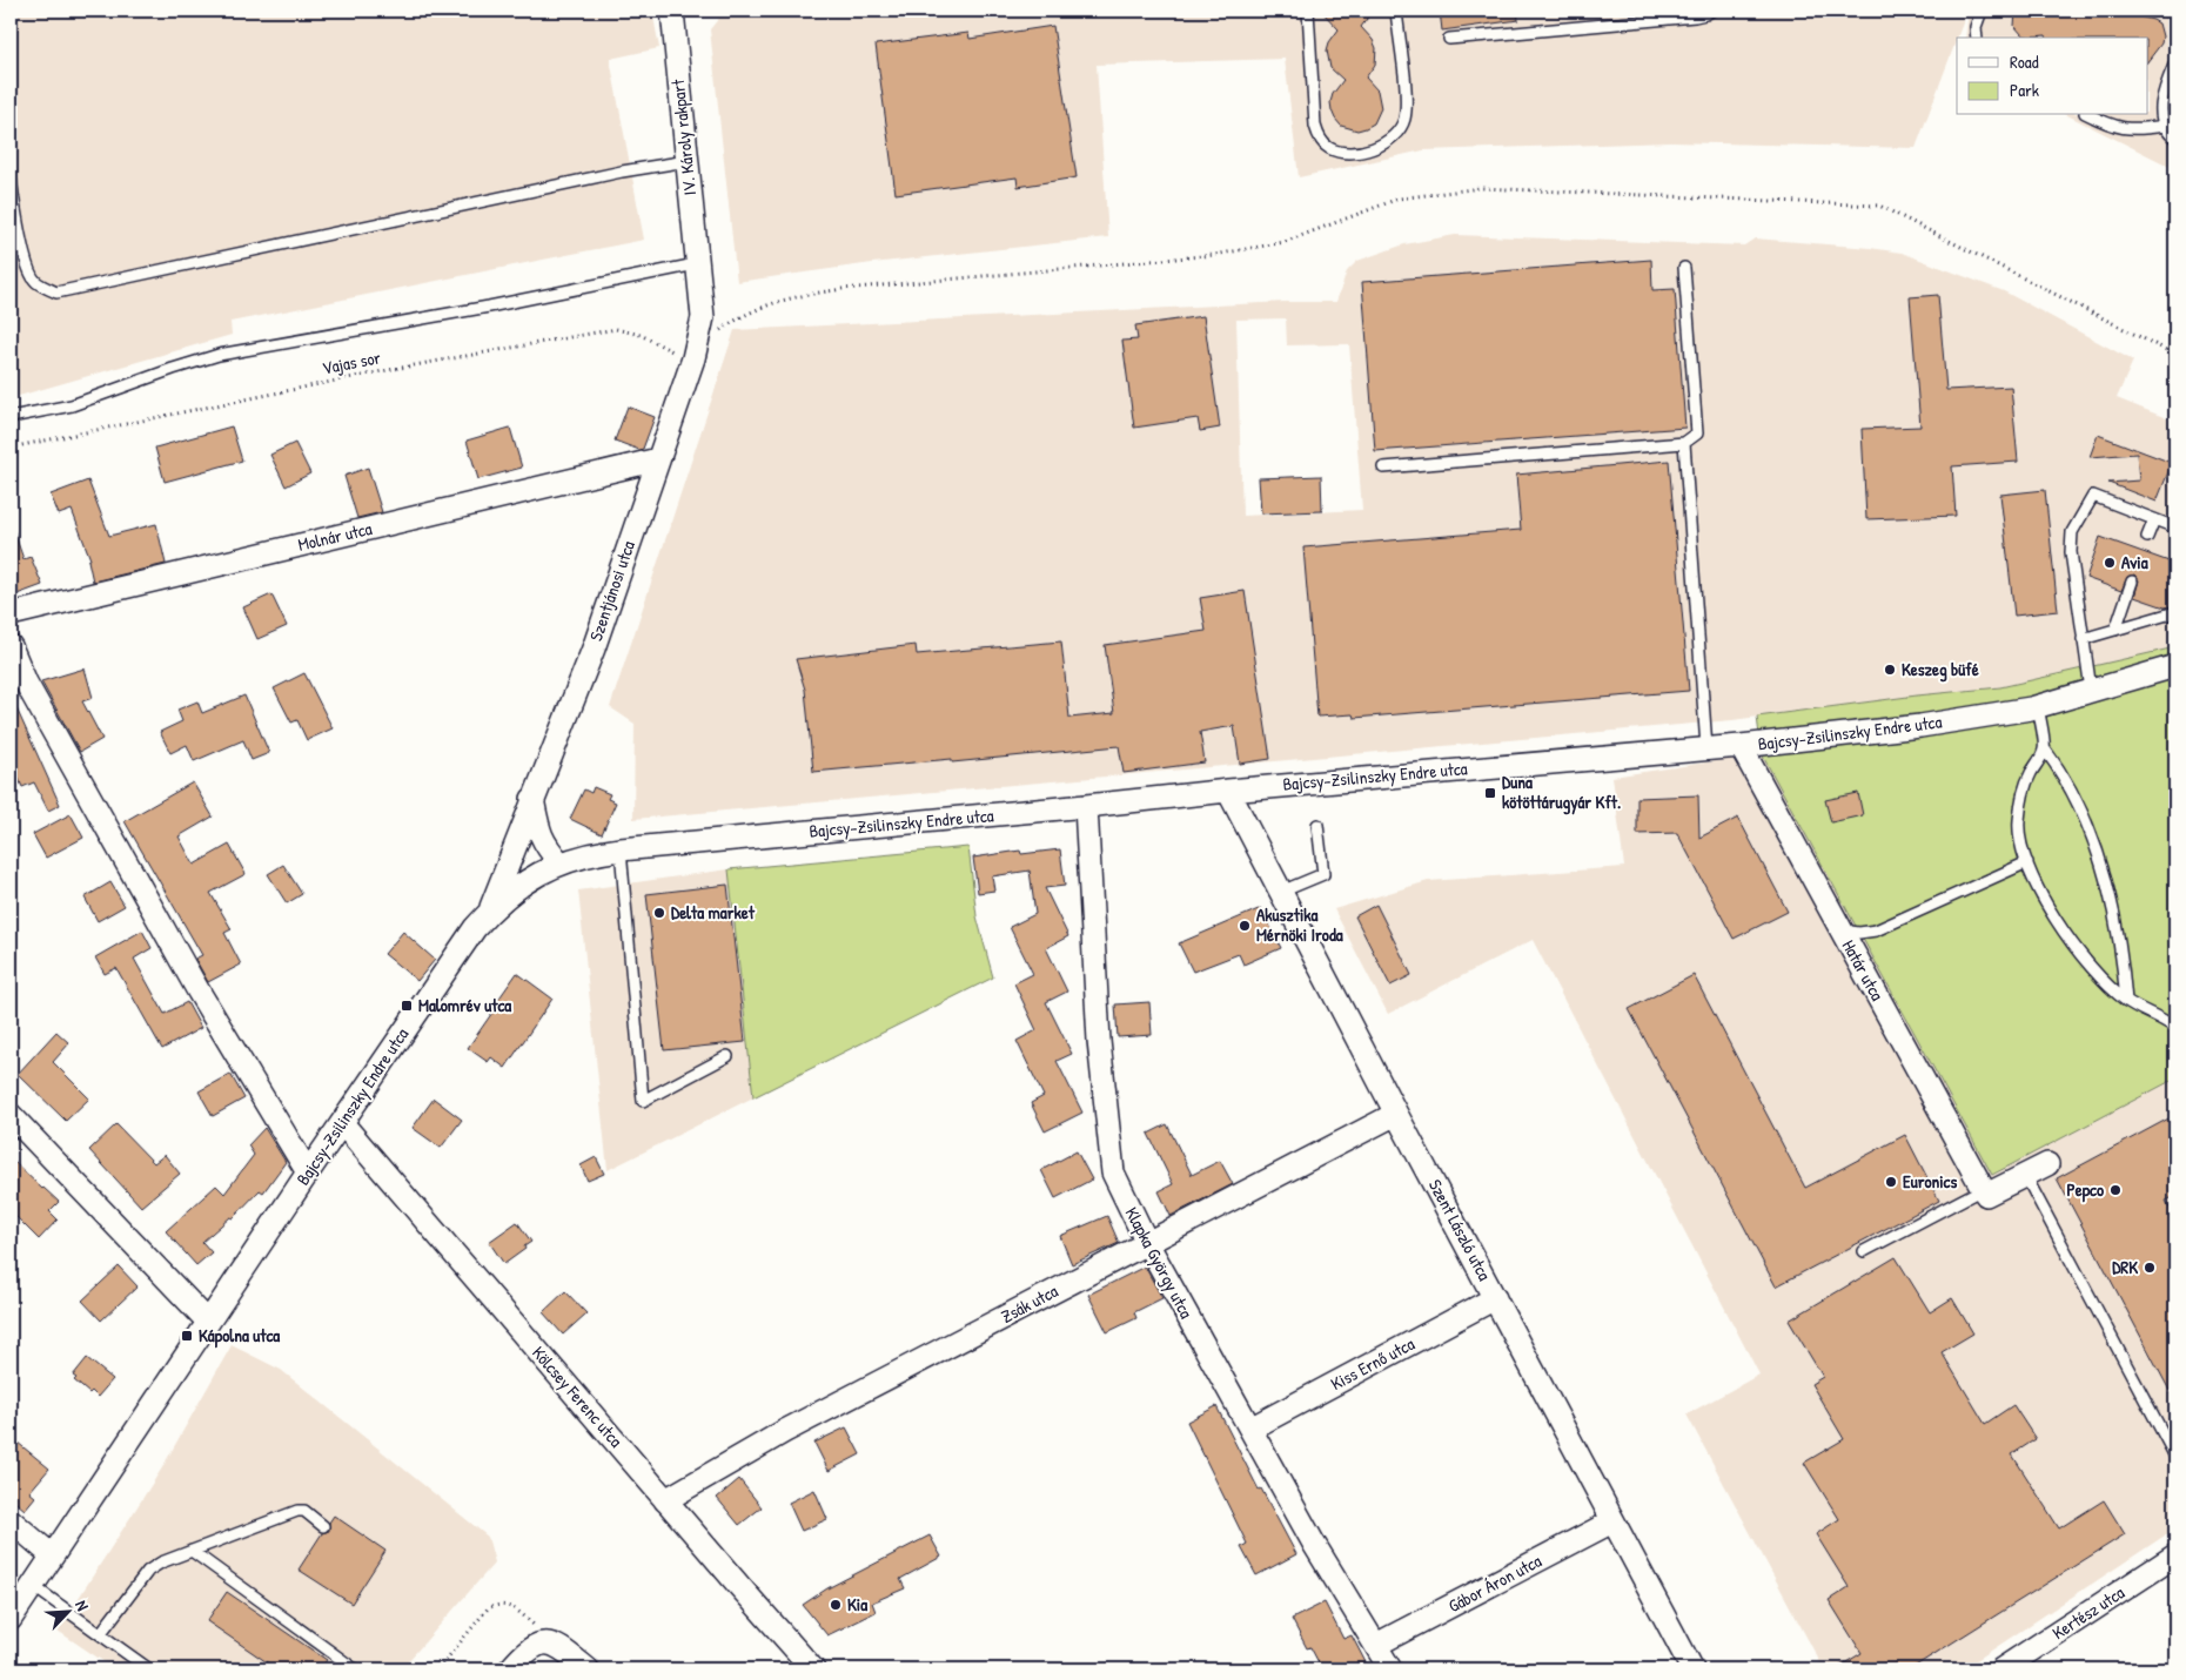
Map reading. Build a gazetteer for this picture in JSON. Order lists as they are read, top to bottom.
{
  "streets": {
    "street": [
      "IV. Károly rakpart",
      "Molnár utca",
      "Szentjánosi utca",
      "Bajcsy-Zsilinszky Endre utca",
      "Határ utca",
      "Szent László utca",
      "Klapka György utca",
      "Zsák utca",
      "Kiss Ernő utca",
      "Kölcsey Ferenc utca",
      "Gábor Áron utca",
      "Kertész utca"
    ],
    "path": ["Vajas sor"]
  },
  "crossings": [
    ["IV. Károly rakpart", "Szentjánosi utca"],
    ["Vajas sor", "Szentjánosi utca"],
    ["Molnár utca", "Szentjánosi utca"],
    ["Szentjánosi utca", "Bajcsy-Zsilinszky Endre utca"],
    ["Bajcsy-Zsilinszky Endre utca", "Határ utca"],
    ["Bajcsy-Zsilinszky Endre utca", "Szent László utca"],
    ["Bajcsy-Zsilinszky Endre utca", "Klapka György utca"],
    ["Bajcsy-Zsilinszky Endre utca", "Kölcsey Ferenc utca"],
    ["Szent László utca", "Zsák utca"],
    ["Szent László utca", "Kiss Ernő utca"],
    ["Szent László utca", "Gábor Áron utca"],
    ["Klapka György utca", "Zsák utca"],
    ["Klapka György utca", "Kiss Ernő utca"],
    ["Klapka György utca", "Gábor Áron utca"],
    ["Zsák utca", "Kölcsey Ferenc utca"]
  ],
  "places": {
    "other": [
      "Avia",
      "Keszeg büfé",
      "Delta market",
      "Akusztika Mérnöki Iroda",
      "Euronics",
      "Pepco",
      "DRK",
      "Kia"
    ],
    "transit": ["Duna kötöttárugyár Kft.", "Malomrév utca", "Kápolna utca"]
  },
  "legend": ["Road", "Park"],
  "north": "top right"
}
